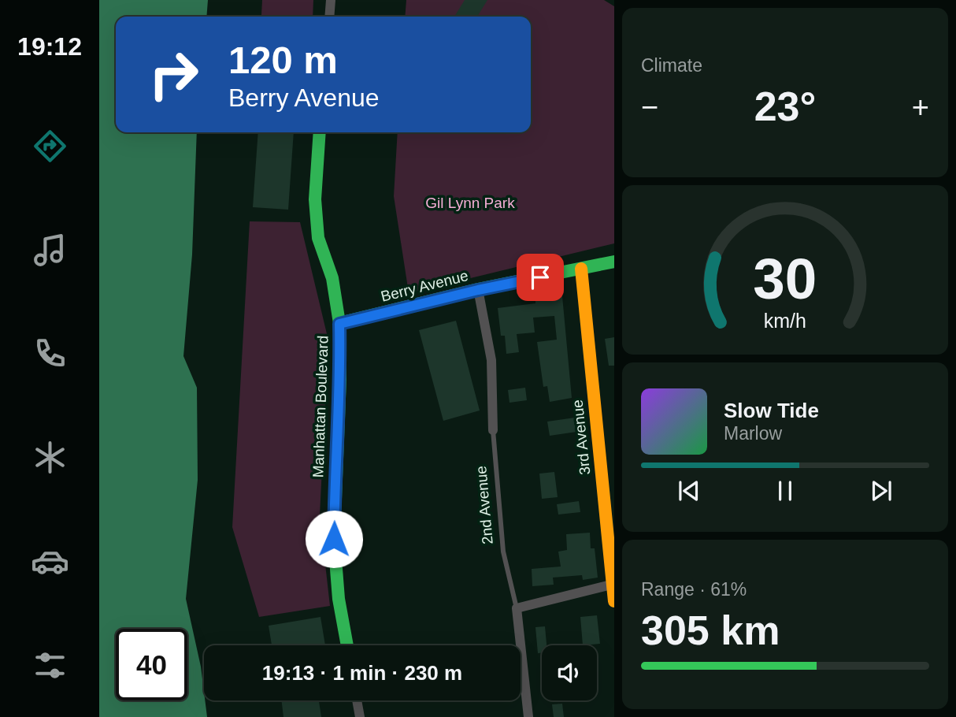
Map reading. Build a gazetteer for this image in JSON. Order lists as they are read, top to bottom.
{
  "streets": {
    "street": [
      "Berry Avenue",
      "Manhattan Boulevard",
      "3rd Avenue",
      "2nd Avenue"
    ]
  },
  "crossings": [
    ["Berry Avenue", "Manhattan Boulevard"],
    ["Berry Avenue", "3rd Avenue"],
    ["Berry Avenue", "2nd Avenue"]
  ],
  "parks": ["Gil Lynn Park"],
  "page": {
    "tabs": "19:12",
    "tile": [
      "Climate",
      ["Range · 61%", "305 km"]
    ],
    "turn": ["120 m", "Berry Avenue"],
    "heat": ["−", "23°", "+"],
    "song": ["Slow Tide", "Marlow"],
    "limit": "40",
    "trip": "19:13 · 1 min · 230 m",
    "gauge": ["30", "km/h"]
  }
}
